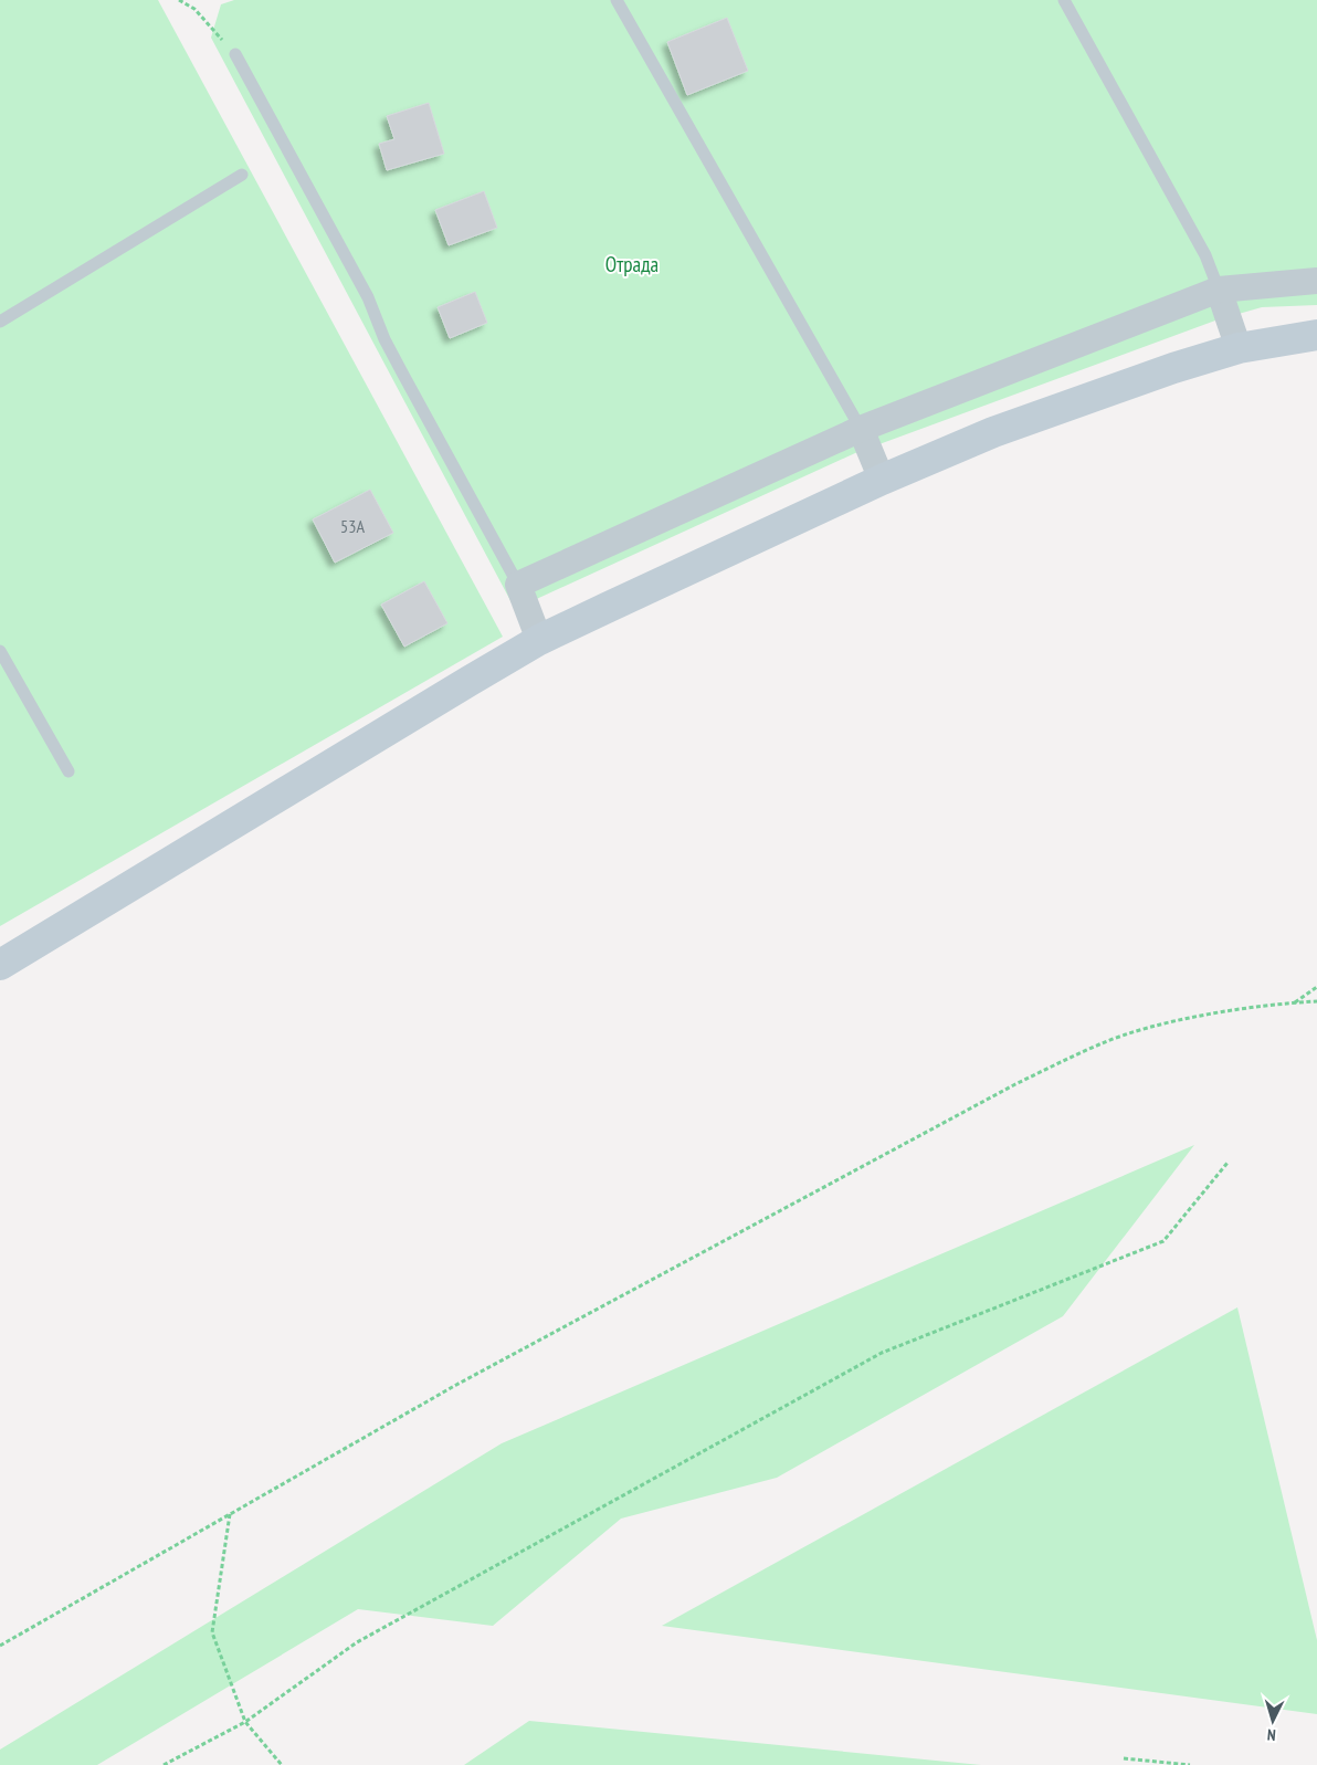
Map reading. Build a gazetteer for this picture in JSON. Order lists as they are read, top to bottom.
{
  "parks": ["Отрада"],
  "house_numbers": ["53А"],
  "north": "bottom"
}
